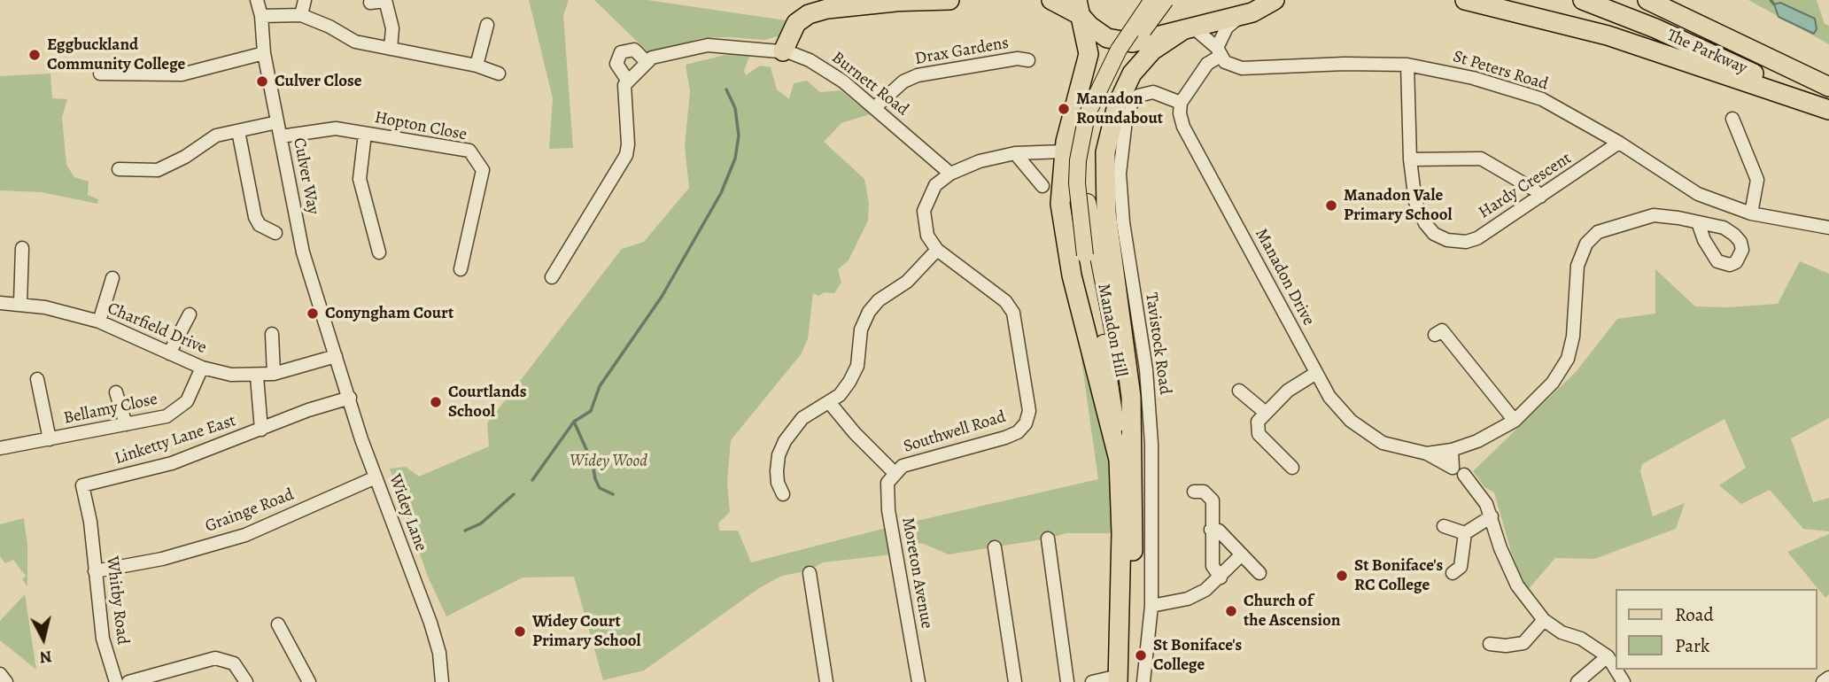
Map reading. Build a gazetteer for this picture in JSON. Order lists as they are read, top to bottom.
{
  "streets": {
    "highway": ["The Parkway", "Manadon Hill"],
    "street": [
      "Drax Gardens",
      "St Peters Road",
      "Burnett Road",
      "Hopton Close",
      "Culver Way",
      "Hardy Crescent",
      "Manadon Drive",
      "Charfield Drive",
      "Tavistock Road",
      "Bellamy Close",
      "Southwell Road",
      "Linketty Lane East",
      "Grainge Road",
      "Widey Lane",
      "Moreton Avenue",
      "Whitby Road"
    ]
  },
  "crossings": [
    ["Drax Gardens", "Burnett Road"],
    ["St Peters Road", "Hardy Crescent"],
    ["Hopton Close", "Culver Way"],
    ["Culver Way", "Charfield Drive"],
    ["Culver Way", "Widey Lane"],
    ["Manadon Drive", "Tavistock Road"],
    ["Charfield Drive", "Bellamy Close"],
    ["Charfield Drive", "Linketty Lane East"],
    ["Charfield Drive", "Widey Lane"],
    ["Southwell Road", "Moreton Avenue"],
    ["Linketty Lane East", "Whitby Road"],
    ["Grainge Road", "Widey Lane"],
    ["Grainge Road", "Whitby Road"]
  ],
  "parks": ["Widey Wood"],
  "places": [
    "Eggbuckland Community College",
    "Culver Close",
    "Manadon Roundabout",
    "Manadon Vale Primary School",
    "Conyngham Court",
    "Courtlands School",
    "St Boniface's RC College",
    "Church of the Ascension",
    "Widey Court Primary School",
    "St Boniface's College"
  ],
  "legend": ["Road", "Park"],
  "north": "bottom"
}
